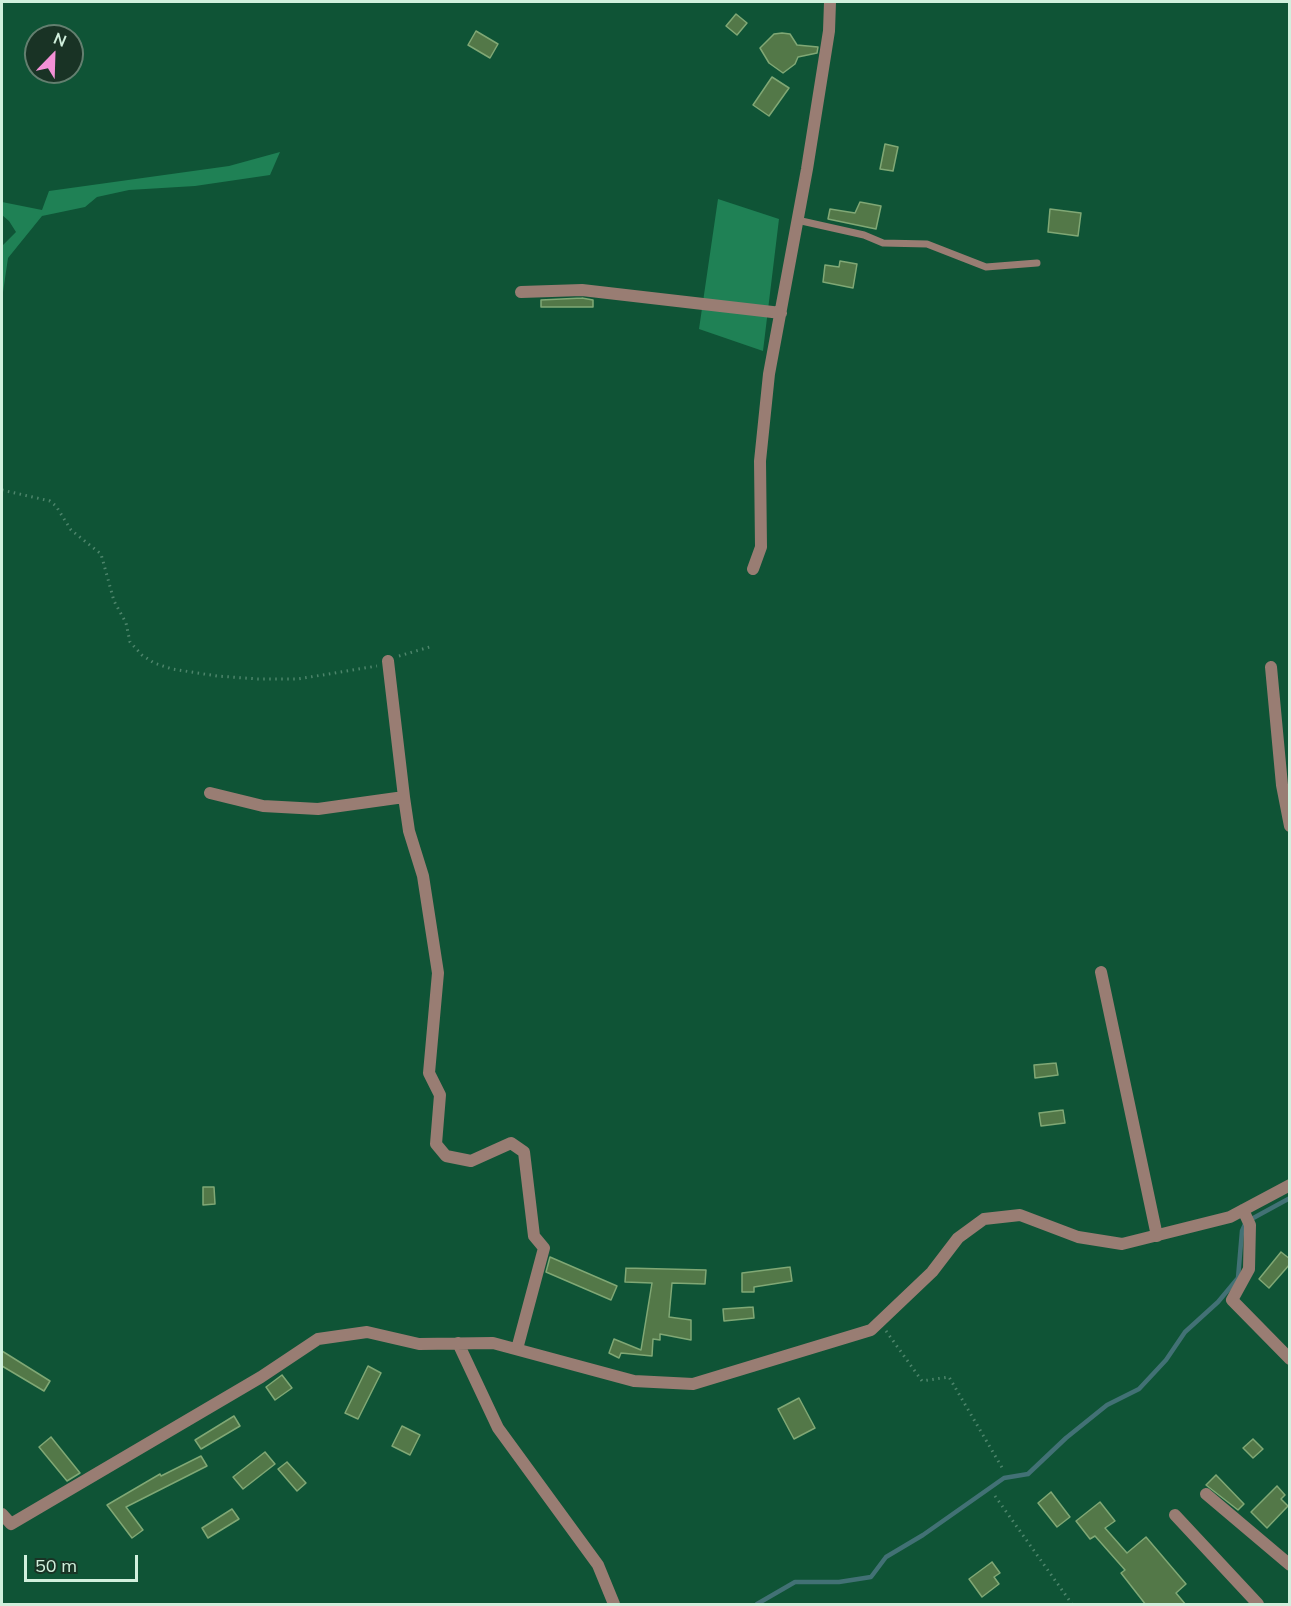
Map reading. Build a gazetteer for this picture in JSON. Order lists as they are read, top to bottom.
{
  "scale_bar": "50 m",
  "north": "top right"
}
